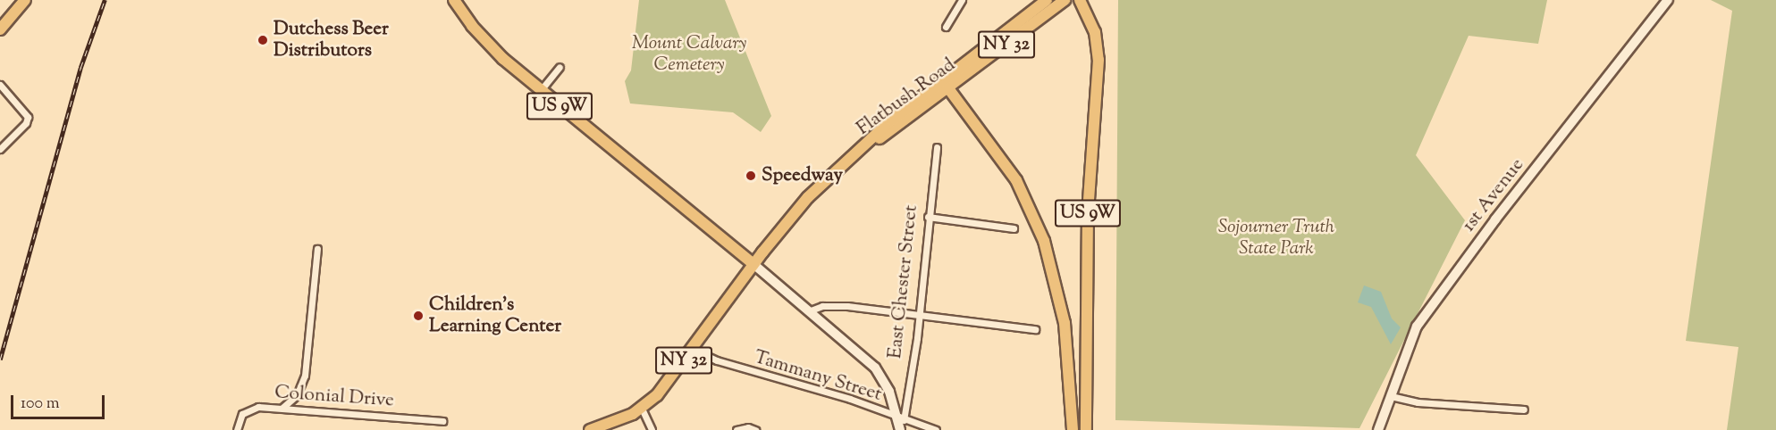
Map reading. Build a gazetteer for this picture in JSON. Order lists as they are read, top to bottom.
{
  "streets": {
    "main road": ["NY 32", "Flatbush Road", "US 9W"],
    "street": [
      "1st Avenue",
      "East Chester Street",
      "Tammany Street",
      "Colonial Drive"
    ]
  },
  "crossings": [
    ["NY 32", "Flatbush Road"],
    ["NY 32", "US 9W"],
    ["NY 32", "East Chester Street"],
    ["NY 32", "Tammany Street"],
    ["Flatbush Road", "US 9W"],
    ["Flatbush Road", "East Chester Street"],
    ["US 9W", "East Chester Street"],
    ["East Chester Street", "Tammany Street"]
  ],
  "parks": ["Mount Calvary Cemetery", "Sojourner Truth State Park"],
  "places": ["Dutchess Beer Distributors", "Speedway", "Children's Learning Center"],
  "scale_bar": "100 m"
}
